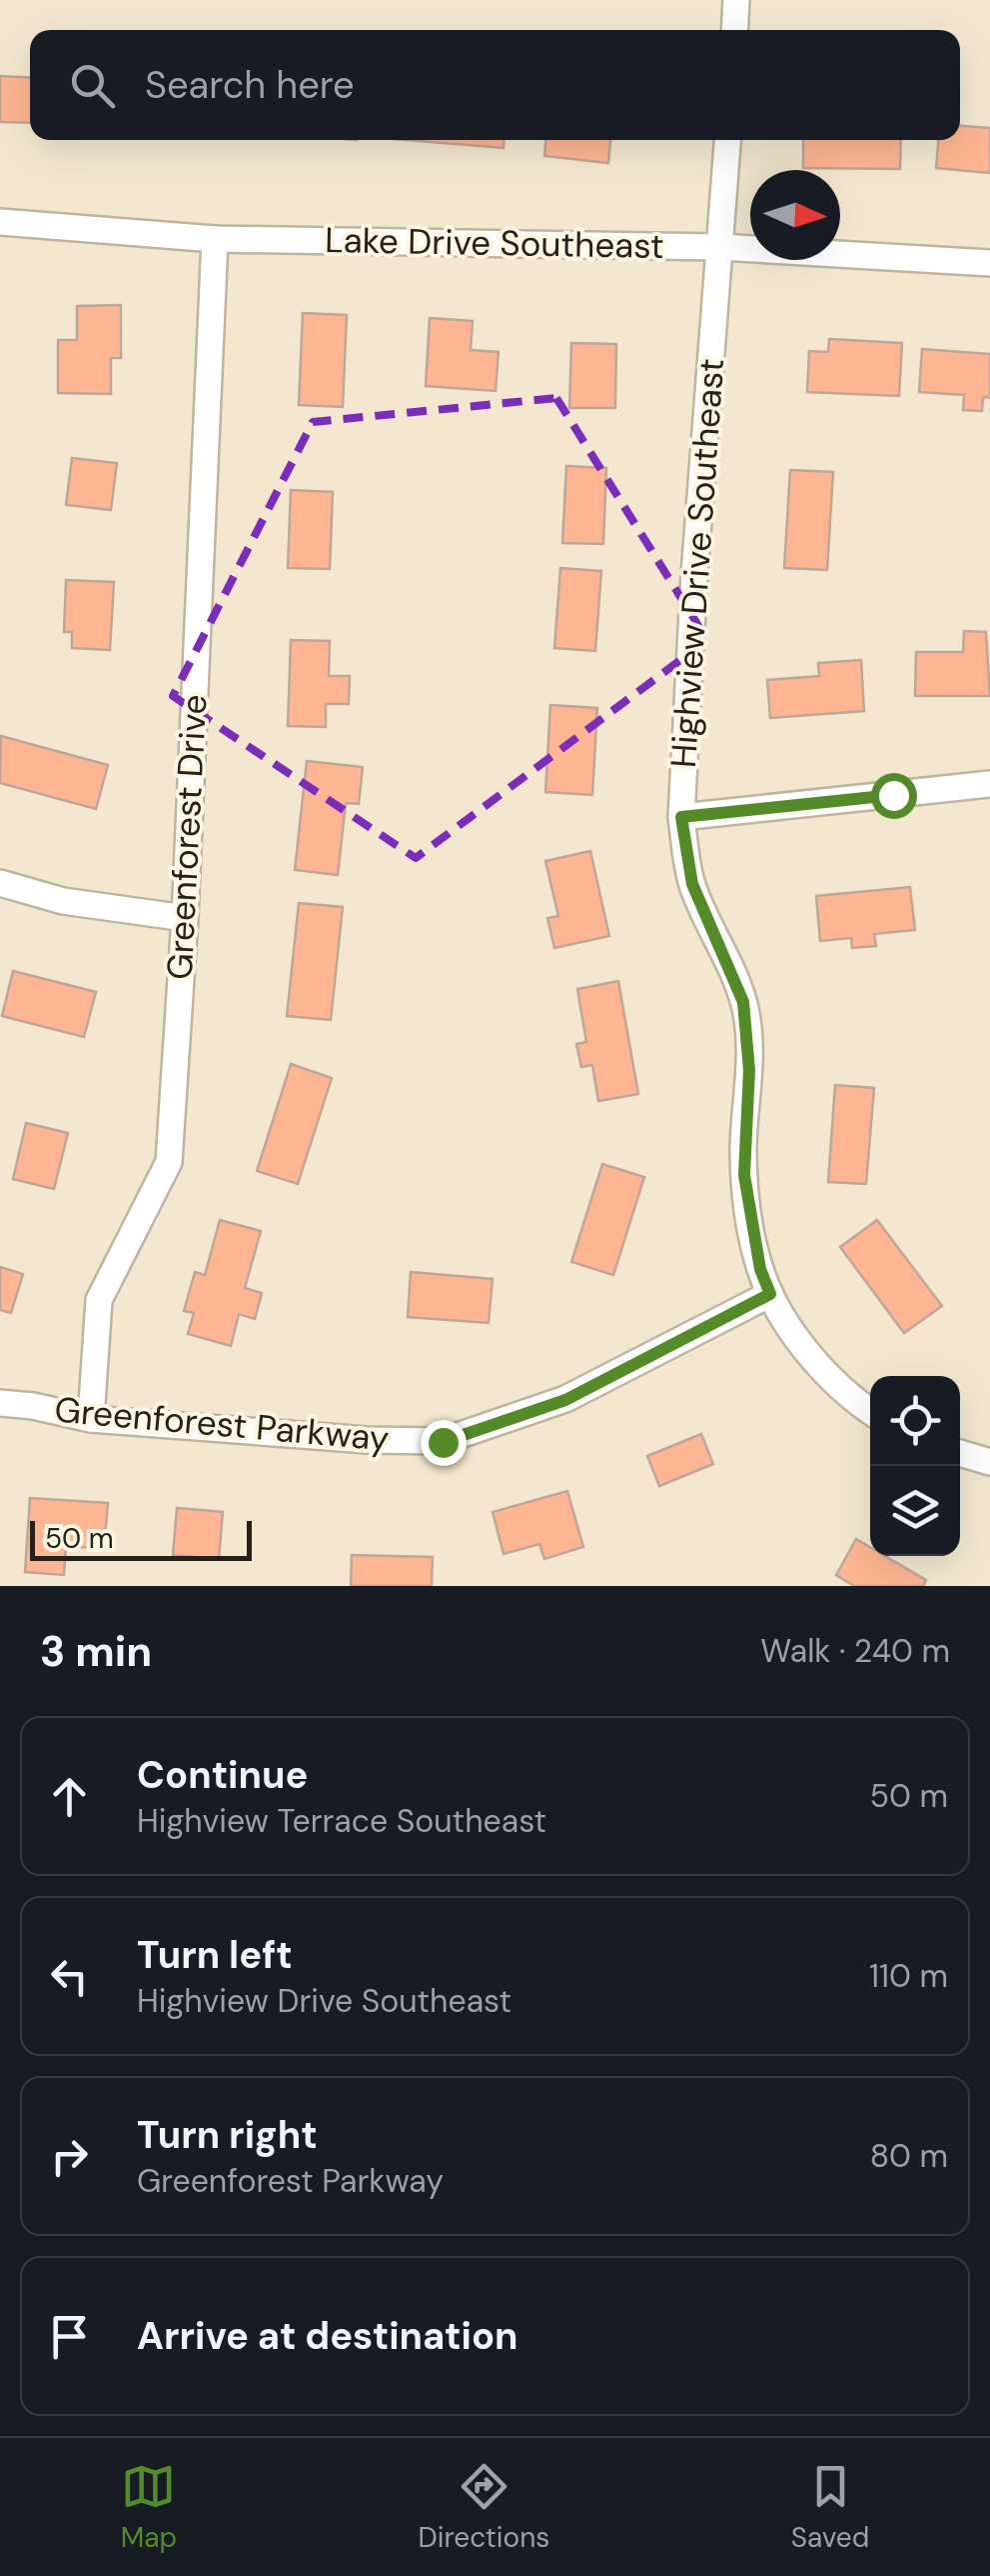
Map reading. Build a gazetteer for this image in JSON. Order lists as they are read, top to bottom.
{
  "streets": {
    "street": [
      "Lake Drive Southeast",
      "Highview Drive Southeast",
      "Greenforest Drive",
      "Greenforest Parkway"
    ]
  },
  "crossings": [
    ["Lake Drive Southeast", "Highview Drive Southeast"],
    ["Lake Drive Southeast", "Greenforest Drive"],
    ["Highview Drive Southeast", "Greenforest Parkway"],
    ["Greenforest Drive", "Greenforest Parkway"]
  ],
  "scale_bar": "50 m",
  "north": "right",
  "page": {
    "search": "Search here",
    "scale": "50 m",
    "heading": ["3 min", "Walk · 240 m"],
    "list": [
      ["Continue", "Highview Terrace Southeast", "50 m"],
      ["Turn left", "Highview Drive Southeast", "110 m"],
      ["Turn right", "Greenforest Parkway", "80 m"],
      "Arrive at destination"
    ],
    "nav": ["Map", "Directions", "Saved"]
  }
}
